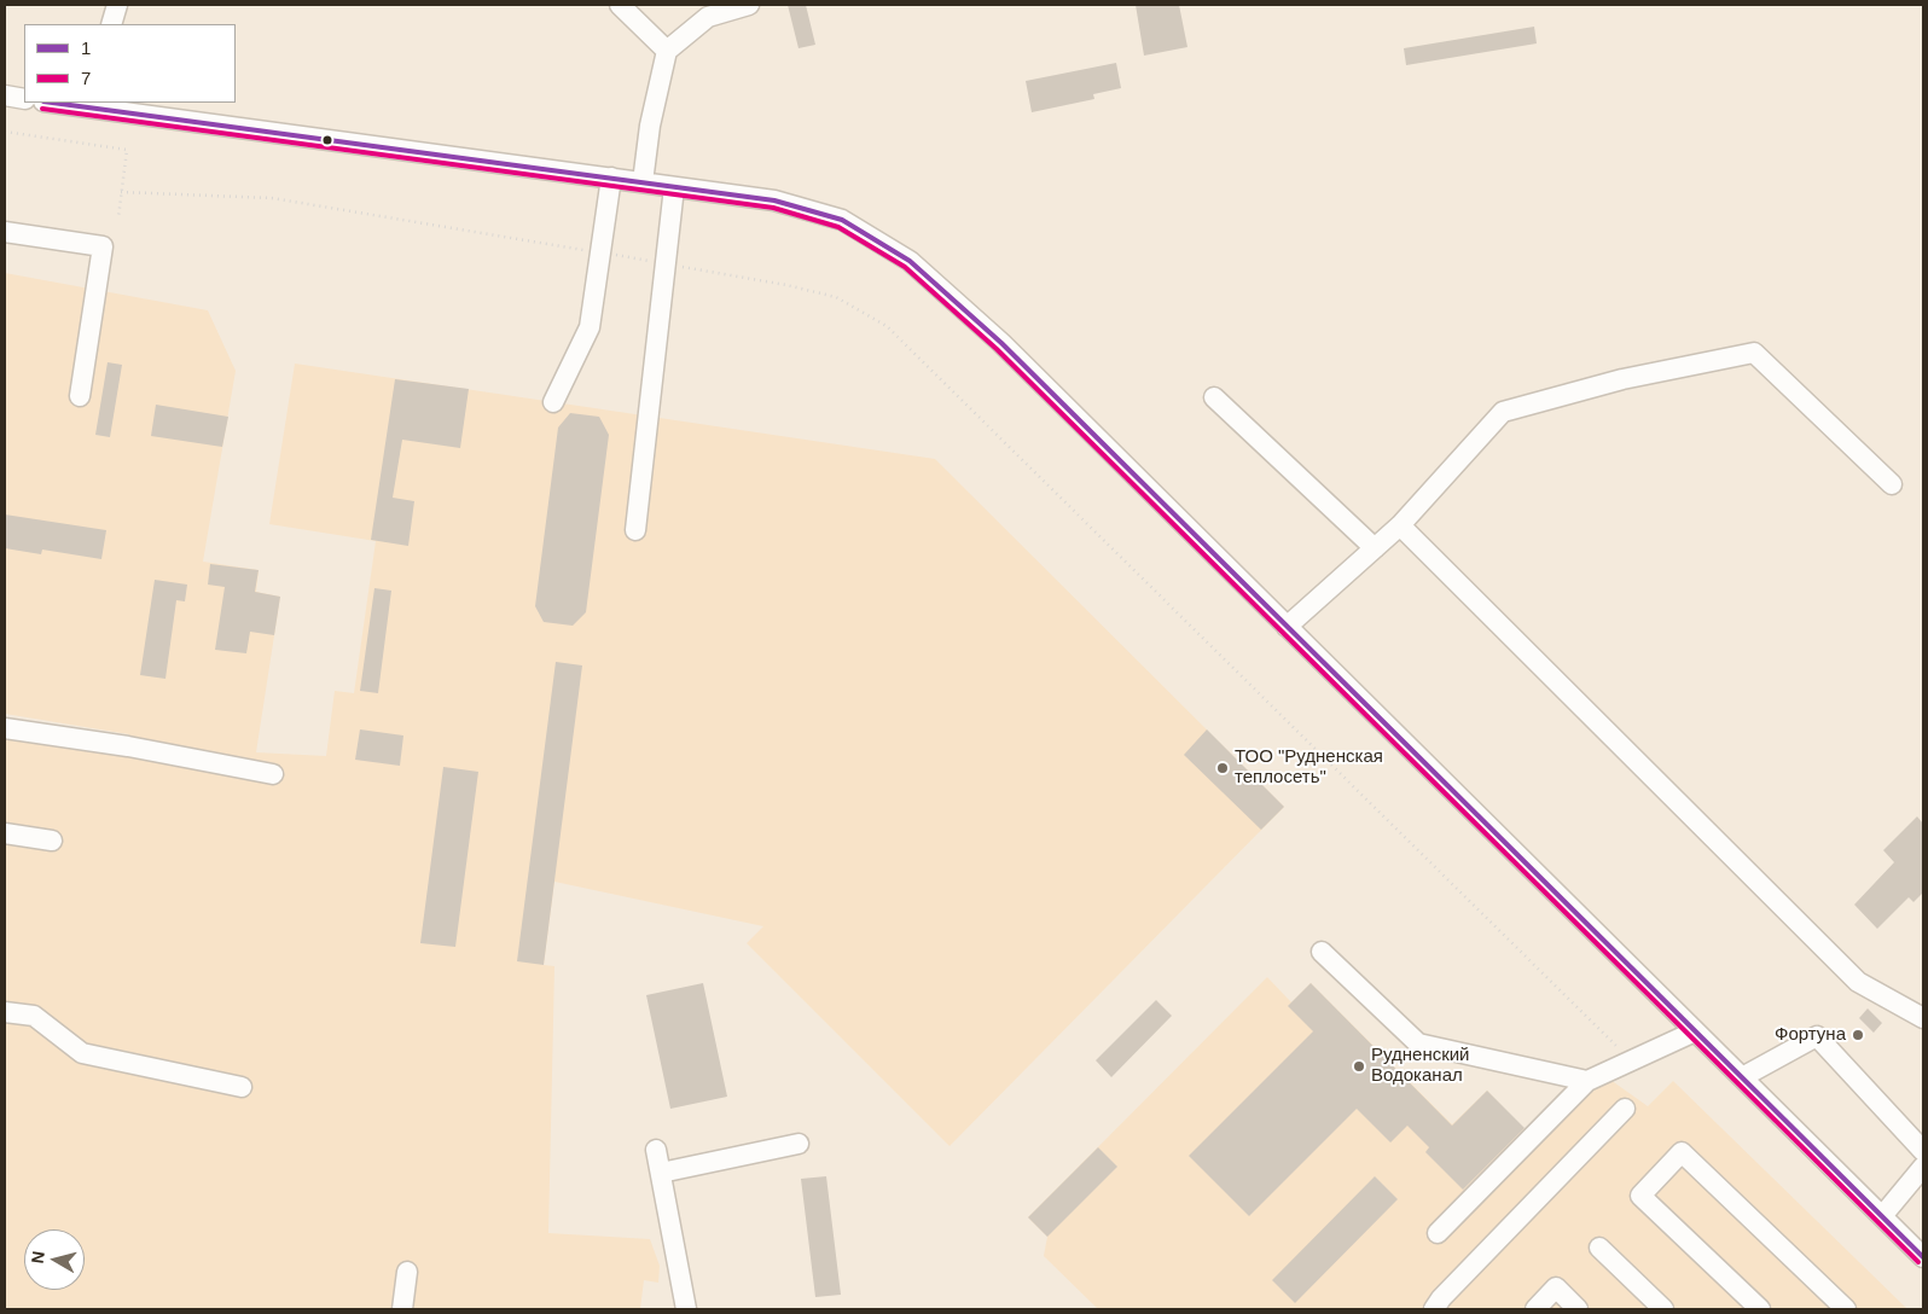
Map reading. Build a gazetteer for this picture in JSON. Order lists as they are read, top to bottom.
{
  "places": ["ТОО \"Рудненская теплосеть\"", "Фортуна", "Рудненский Водоканал"],
  "lines": ["transit line 1", "transit line 7"],
  "legend": ["1", "7"],
  "north": "left"
}
